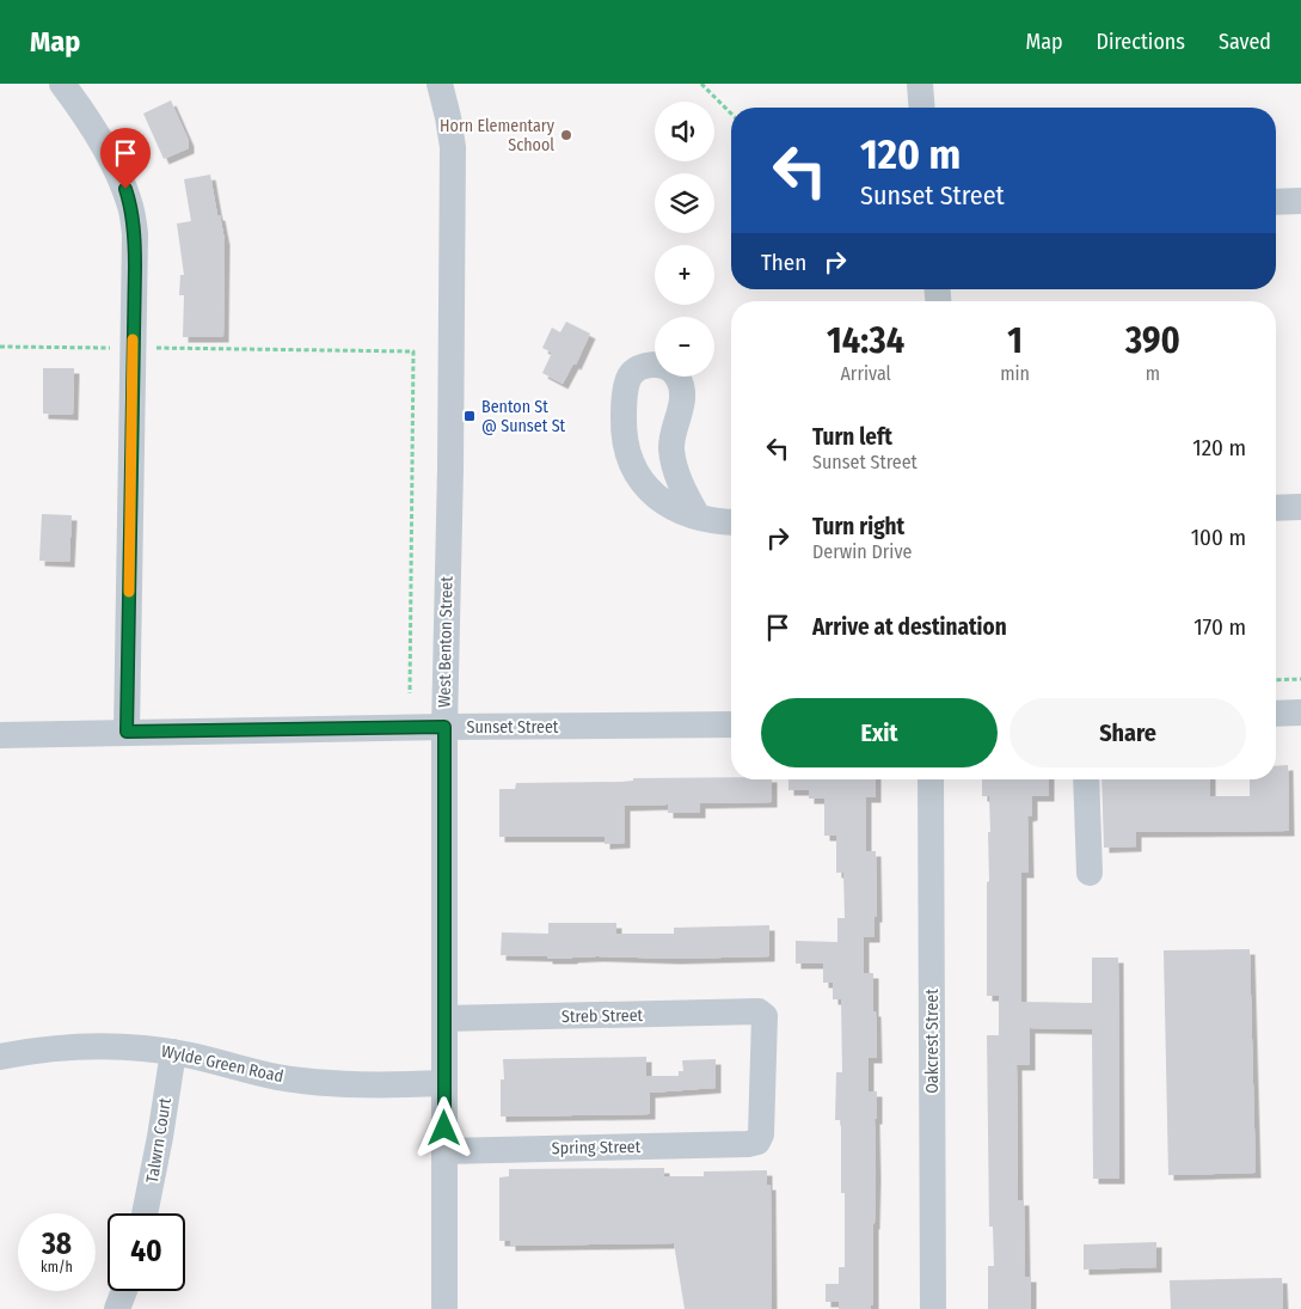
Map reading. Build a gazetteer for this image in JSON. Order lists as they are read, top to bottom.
{
  "streets": {
    "street": [
      "West Benton Street",
      "Sunset Street",
      "Streb Street",
      "Oakcrest Street",
      "Wylde Green Road",
      "Talwrn Court",
      "Spring Street"
    ]
  },
  "crossings": [
    ["West Benton Street", "Sunset Street"],
    ["West Benton Street", "Streb Street"],
    ["West Benton Street", "Wylde Green Road"],
    ["West Benton Street", "Spring Street"],
    ["Streb Street", "Spring Street"],
    ["Wylde Green Road", "Talwrn Court"]
  ],
  "places": {
    "other": ["Horn Elementary School"],
    "transit": ["Benton St @ Sunset St"]
  },
  "page": {
    "header": "Map",
    "nav": ["Map", "Directions", "Saved"],
    "map_buttons": ["+", "−"],
    "turn": ["120 m", "Sunset Street"],
    "then": "Then",
    "eta": [
      "14:34",
      "Arrival",
      "1",
      "min",
      "390",
      "m"
    ],
    "list": [
      {
        "name": "Turn left",
        "note": "Sunset Street",
        "value": "120 m"
      },
      {
        "name": "Turn right",
        "note": "Derwin Drive",
        "value": "100 m"
      },
      {
        "name": "Arrive at destination",
        "value": "170 m"
      }
    ],
    "buttons": ["Exit", "Share"],
    "speed": "38 km/h",
    "limit": "40"
  }
}
